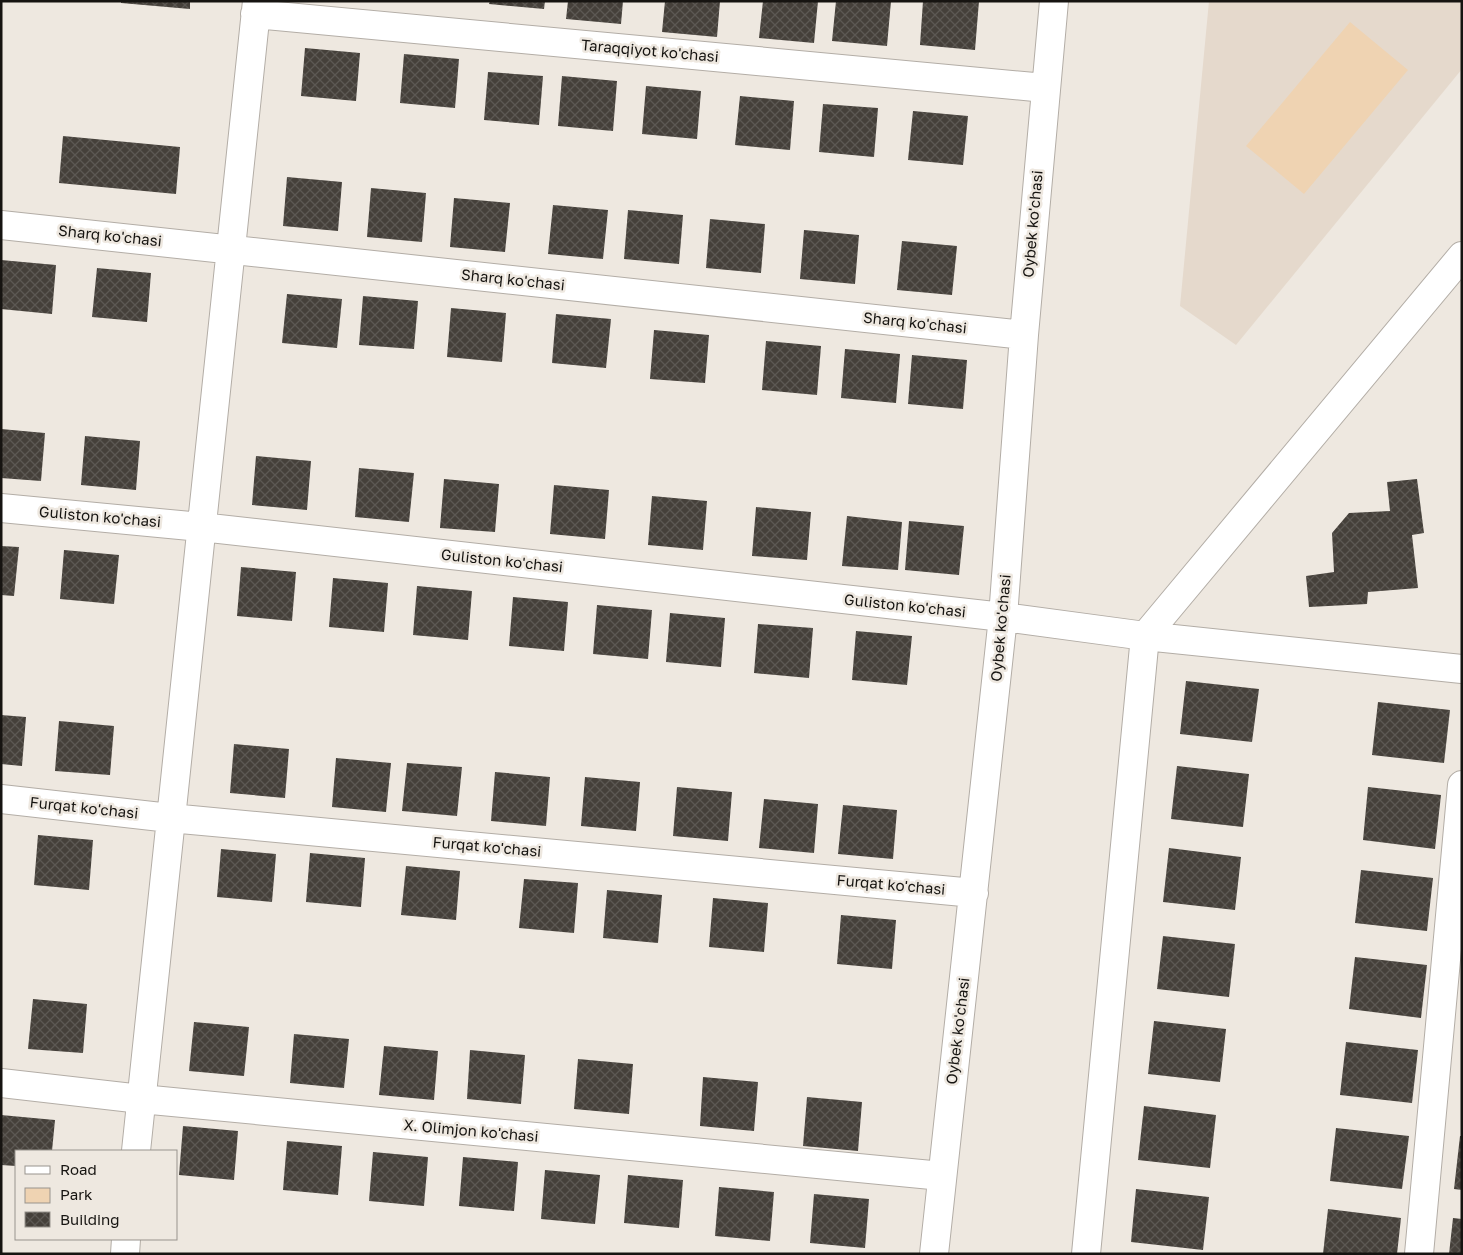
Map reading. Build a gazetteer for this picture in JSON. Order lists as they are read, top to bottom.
{
  "streets": {
    "street": [
      "Taraqqiyot ko'chasi",
      "Oybek ko'chasi",
      "Sharq ko'chasi",
      "Guliston ko'chasi",
      "Furqat ko'chasi",
      "X. Olimjon ko'chasi"
    ]
  },
  "crossings": [
    ["Taraqqiyot ko'chasi", "Oybek ko'chasi"],
    ["Oybek ko'chasi", "Sharq ko'chasi"],
    ["Oybek ko'chasi", "Guliston ko'chasi"],
    ["Oybek ko'chasi", "Furqat ko'chasi"],
    ["Oybek ko'chasi", "X. Olimjon ko'chasi"]
  ],
  "legend": ["Road", "Park", "Building"]
}
